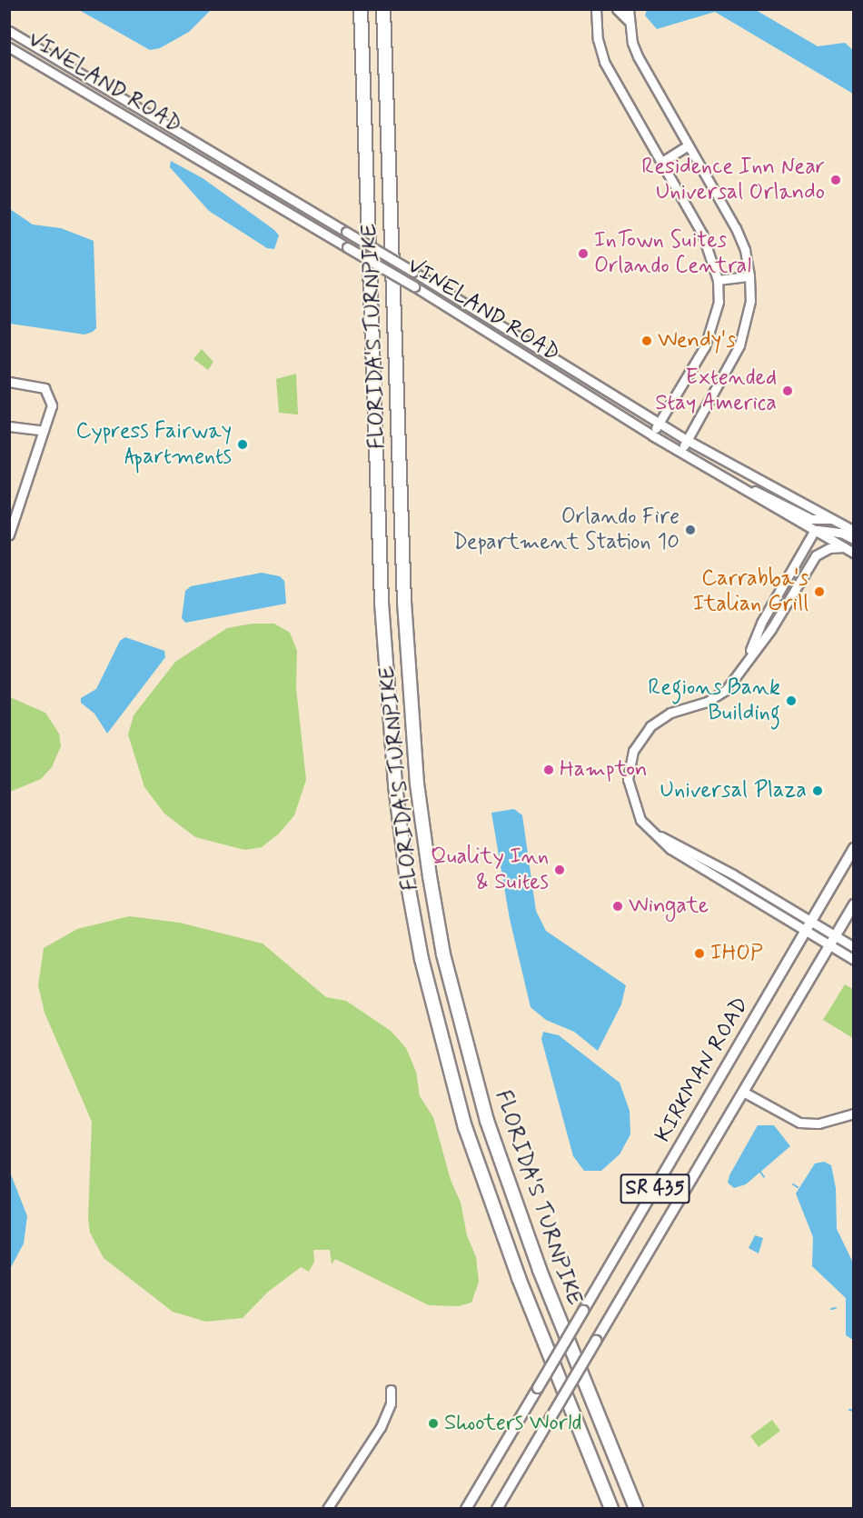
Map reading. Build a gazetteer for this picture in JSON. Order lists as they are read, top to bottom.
{
  "streets": {
    "highway": ["FLORIDA'S TURNPIKE"],
    "main road": ["KIRKMAN ROAD", "SR 435"],
    "street": ["VINELAND ROAD"]
  },
  "places": [
    "Residence Inn Near Universal Orlando",
    "InTown Suites Orlando Central",
    "Wendy's",
    "Extended Stay America",
    "Cypress Fairway Apartments",
    "Orlando Fire Department Station 10",
    "Carrabba's Italian Grill",
    "Regions Bank Building",
    "Hampton",
    "Universal Plaza",
    "Quality Inn & Suites",
    "Wingate",
    "IHOP",
    "Shooters World"
  ]
}
